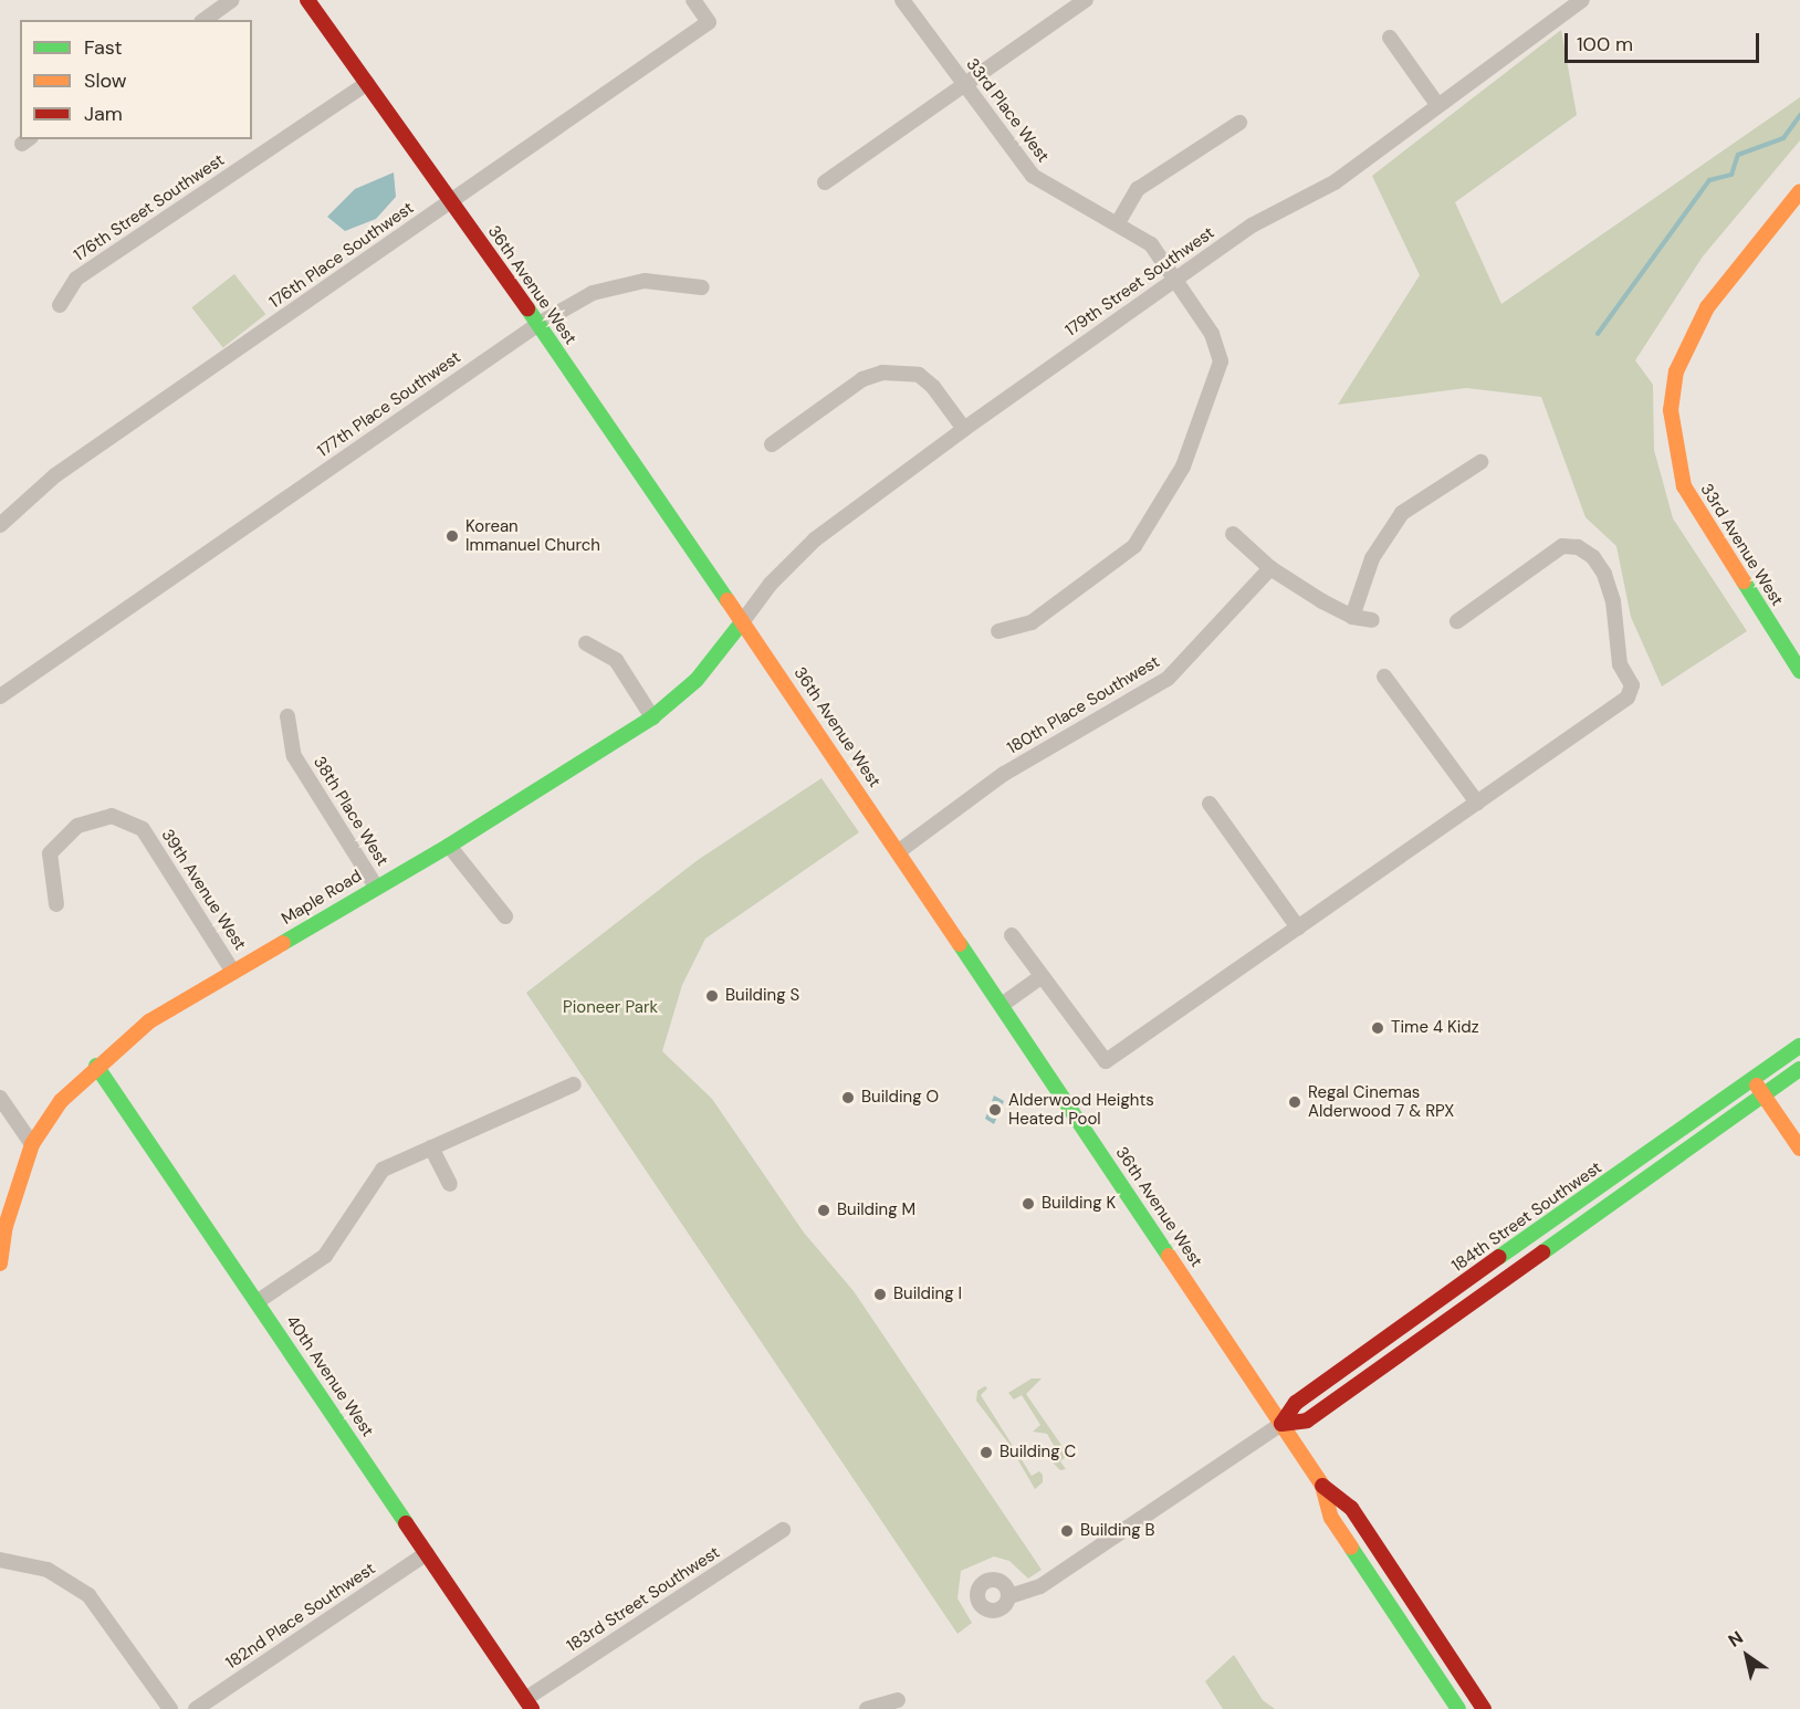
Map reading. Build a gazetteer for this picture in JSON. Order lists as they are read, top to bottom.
{
  "streets": {
    "main road": [
      "36th Avenue West",
      "33rd Avenue West",
      "Maple Road",
      "184th Street Southwest",
      "40th Avenue West"
    ],
    "street": [
      "33rd Place West",
      "176th Street Southwest",
      "176th Place Southwest",
      "179th Street Southwest",
      "177th Place Southwest",
      "180th Place Southwest",
      "38th Place West",
      "39th Avenue West",
      "183rd Street Southwest",
      "182nd Place Southwest"
    ]
  },
  "crossings": [
    ["33rd Place West", "179th Street Southwest"],
    ["176th Street Southwest", "36th Avenue West"],
    ["176th Place Southwest", "36th Avenue West"],
    ["179th Street Southwest", "36th Avenue West"],
    ["179th Street Southwest", "Maple Road"],
    ["36th Avenue West", "177th Place Southwest"],
    ["36th Avenue West", "180th Place Southwest"],
    ["36th Avenue West", "Maple Road"],
    ["36th Avenue West", "184th Street Southwest"],
    ["38th Place West", "Maple Road"],
    ["39th Avenue West", "Maple Road"],
    ["Maple Road", "40th Avenue West"],
    ["40th Avenue West", "183rd Street Southwest"],
    ["40th Avenue West", "182nd Place Southwest"]
  ],
  "parks": ["Pioneer Park"],
  "places": [
    "Korean Immanuel Church",
    "Building S",
    "Time 4 Kidz",
    "Building O",
    "Regal Cinemas Alderwood 7 & RPX",
    "Alderwood Heights Heated Pool",
    "Building K",
    "Building M",
    "Building I",
    "Building C",
    "Building B"
  ],
  "legend": ["Fast", "Slow", "Jam"],
  "scale_bar": "100 m",
  "north": "top left"
}
